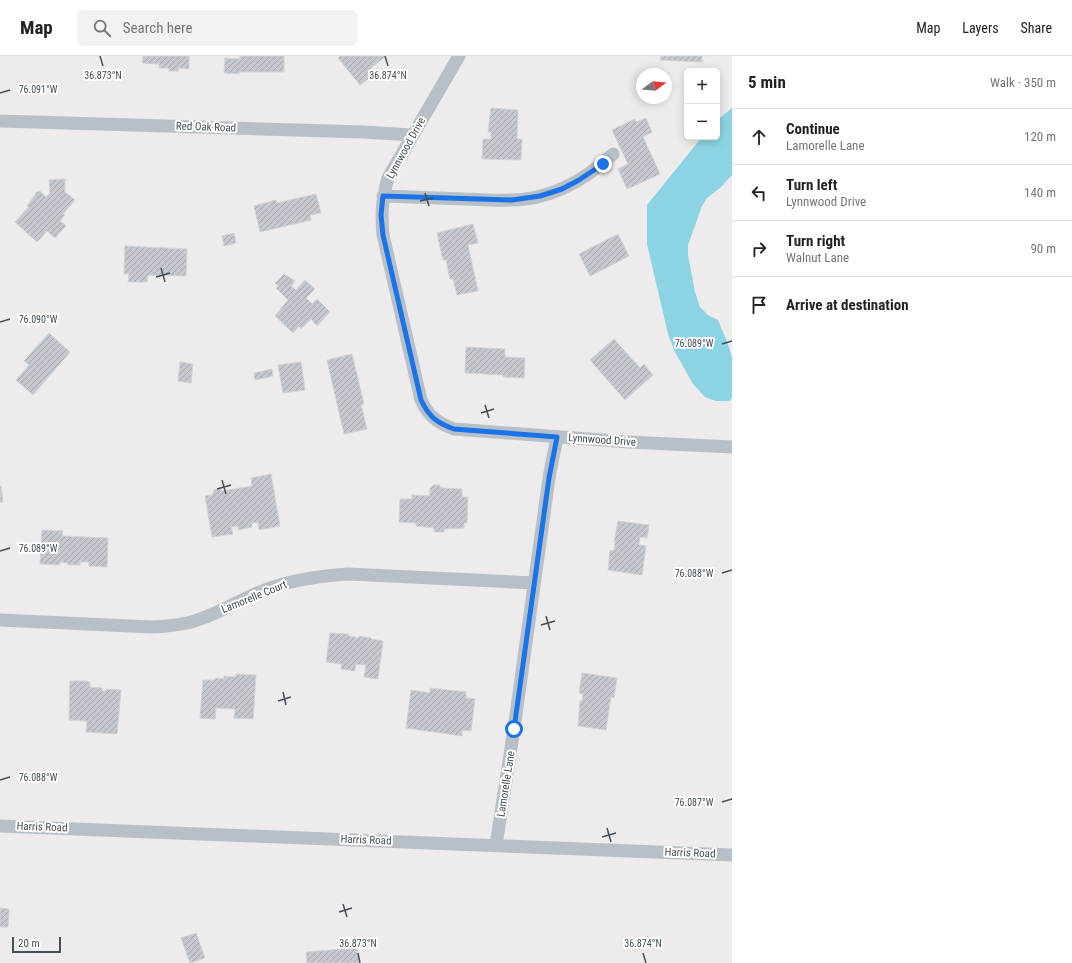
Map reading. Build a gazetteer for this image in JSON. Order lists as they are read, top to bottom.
{
  "streets": {
    "street": [
      "Red Oak Road",
      "Lynnwood Drive",
      "Lamorelle Court",
      "Lamorelle Lane",
      "Harris Road"
    ]
  },
  "crossings": [
    ["Red Oak Road", "Lynnwood Drive"],
    ["Lynnwood Drive", "Lamorelle Lane"],
    ["Lamorelle Court", "Lamorelle Lane"],
    ["Lamorelle Lane", "Harris Road"]
  ],
  "scale_bar": "20 m",
  "north": "right",
  "page": {
    "header": "Map",
    "search": "Search here",
    "nav": ["Map", "Layers", "Share"],
    "heading": ["5 min", "Walk · 350 m"],
    "map_buttons": ["+", "−"],
    "list": [
      ["Continue", "Lamorelle Lane", "120 m"],
      ["Turn left", "Lynnwood Drive", "140 m"],
      ["Turn right", "Walnut Lane", "90 m"],
      "Arrive at destination"
    ],
    "scale": "20 m"
  },
  "coordinates": [
    "36.873°N",
    "36.874°N",
    "76.091°W",
    "76.090°W",
    "76.089°W",
    "76.088°W",
    "76.087°W"
  ]
}
